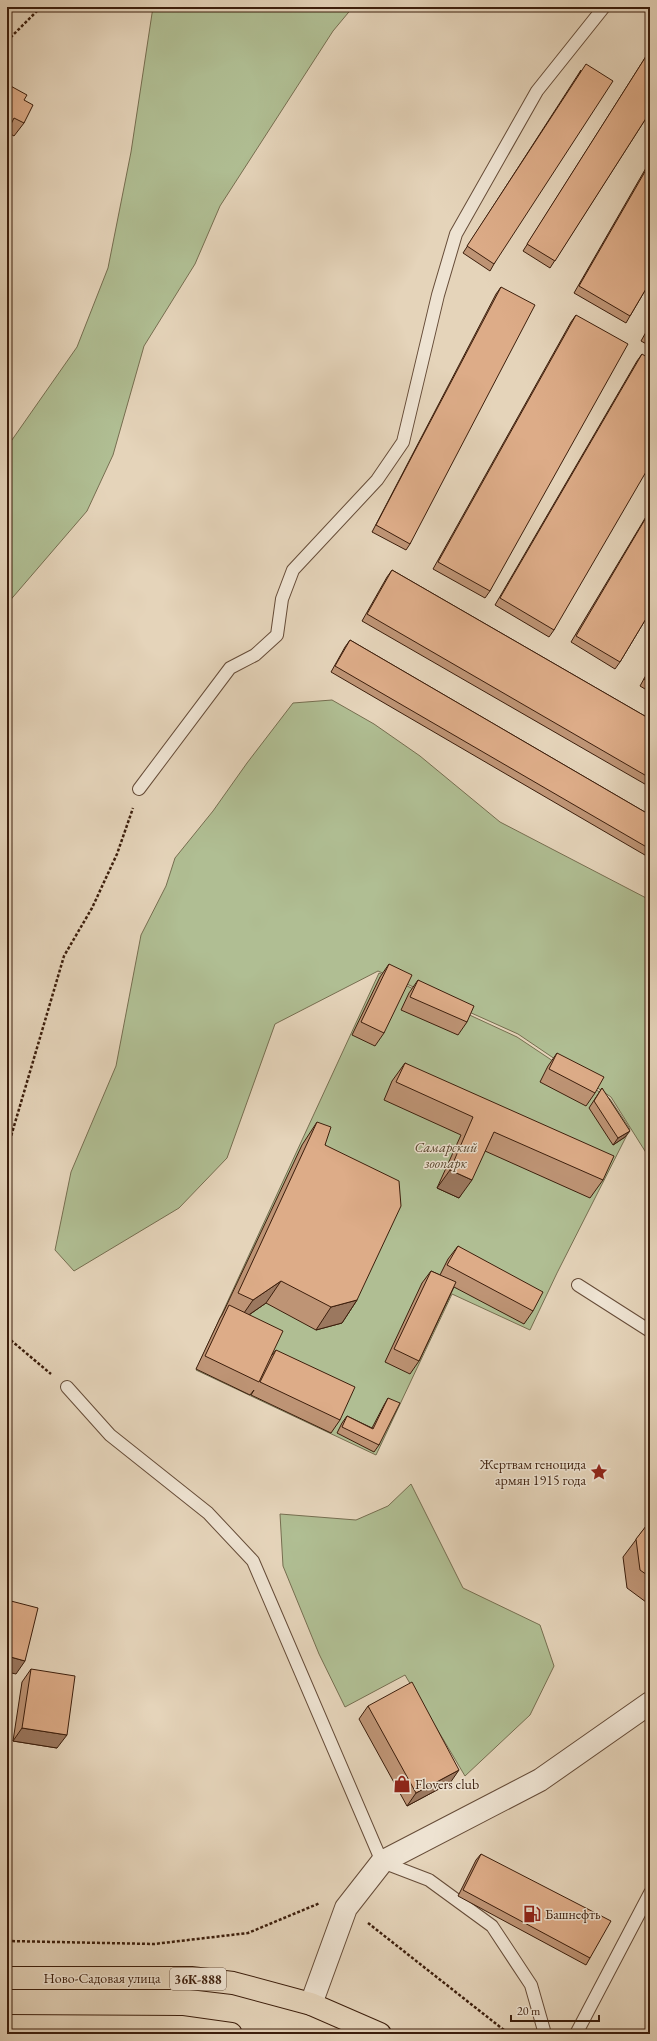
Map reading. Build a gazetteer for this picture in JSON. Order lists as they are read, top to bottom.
{
  "streets": {
    "main road": ["Ново-Садовая улица", "36К-888"]
  },
  "parks": ["Самарский зоопарк"],
  "places": {
    "place": ["Жертвам геноцида армян 1915 года"],
    "shop": ["Flovers club"],
    "fuel station": ["Башнефть"]
  },
  "scale_bar": "20 m"
}
